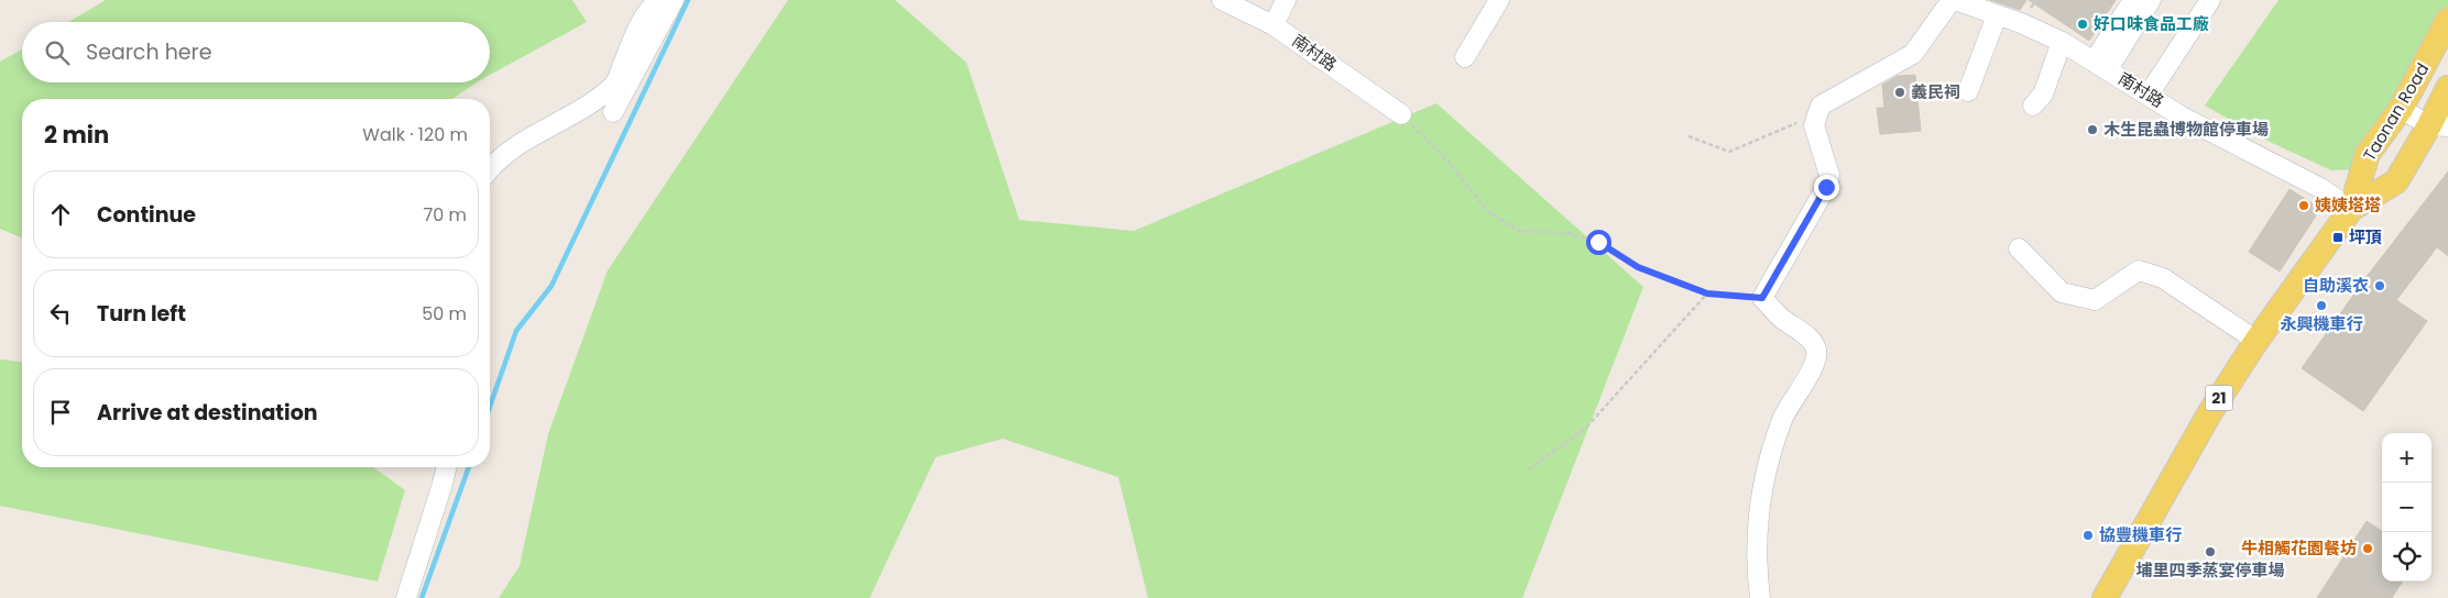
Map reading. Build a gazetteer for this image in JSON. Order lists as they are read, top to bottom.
{
  "streets": {
    "main road": ["Taonan Road", "21"],
    "street": ["南村路"]
  },
  "crossings": [
    ["南村路", "Taonan Road"]
  ],
  "places": {
    "other": [
      "好口味食品工廠",
      "義民祠",
      "木生昆蟲博物館停車場",
      "姨姨塔塔",
      "自助溪衣",
      "永興機車行",
      "協豐機車行",
      "牛相觸花園餐坊",
      "埔里四季蒸宴停車場"
    ],
    "transit": ["坪頂"]
  },
  "page": {
    "search": "Search here",
    "heading": ["2 min", "Walk · 120 m"],
    "list": [
      ["Continue", "70 m"],
      ["Turn left", "50 m"],
      "Arrive at destination"
    ],
    "map_buttons": ["+", "−"]
  }
}
